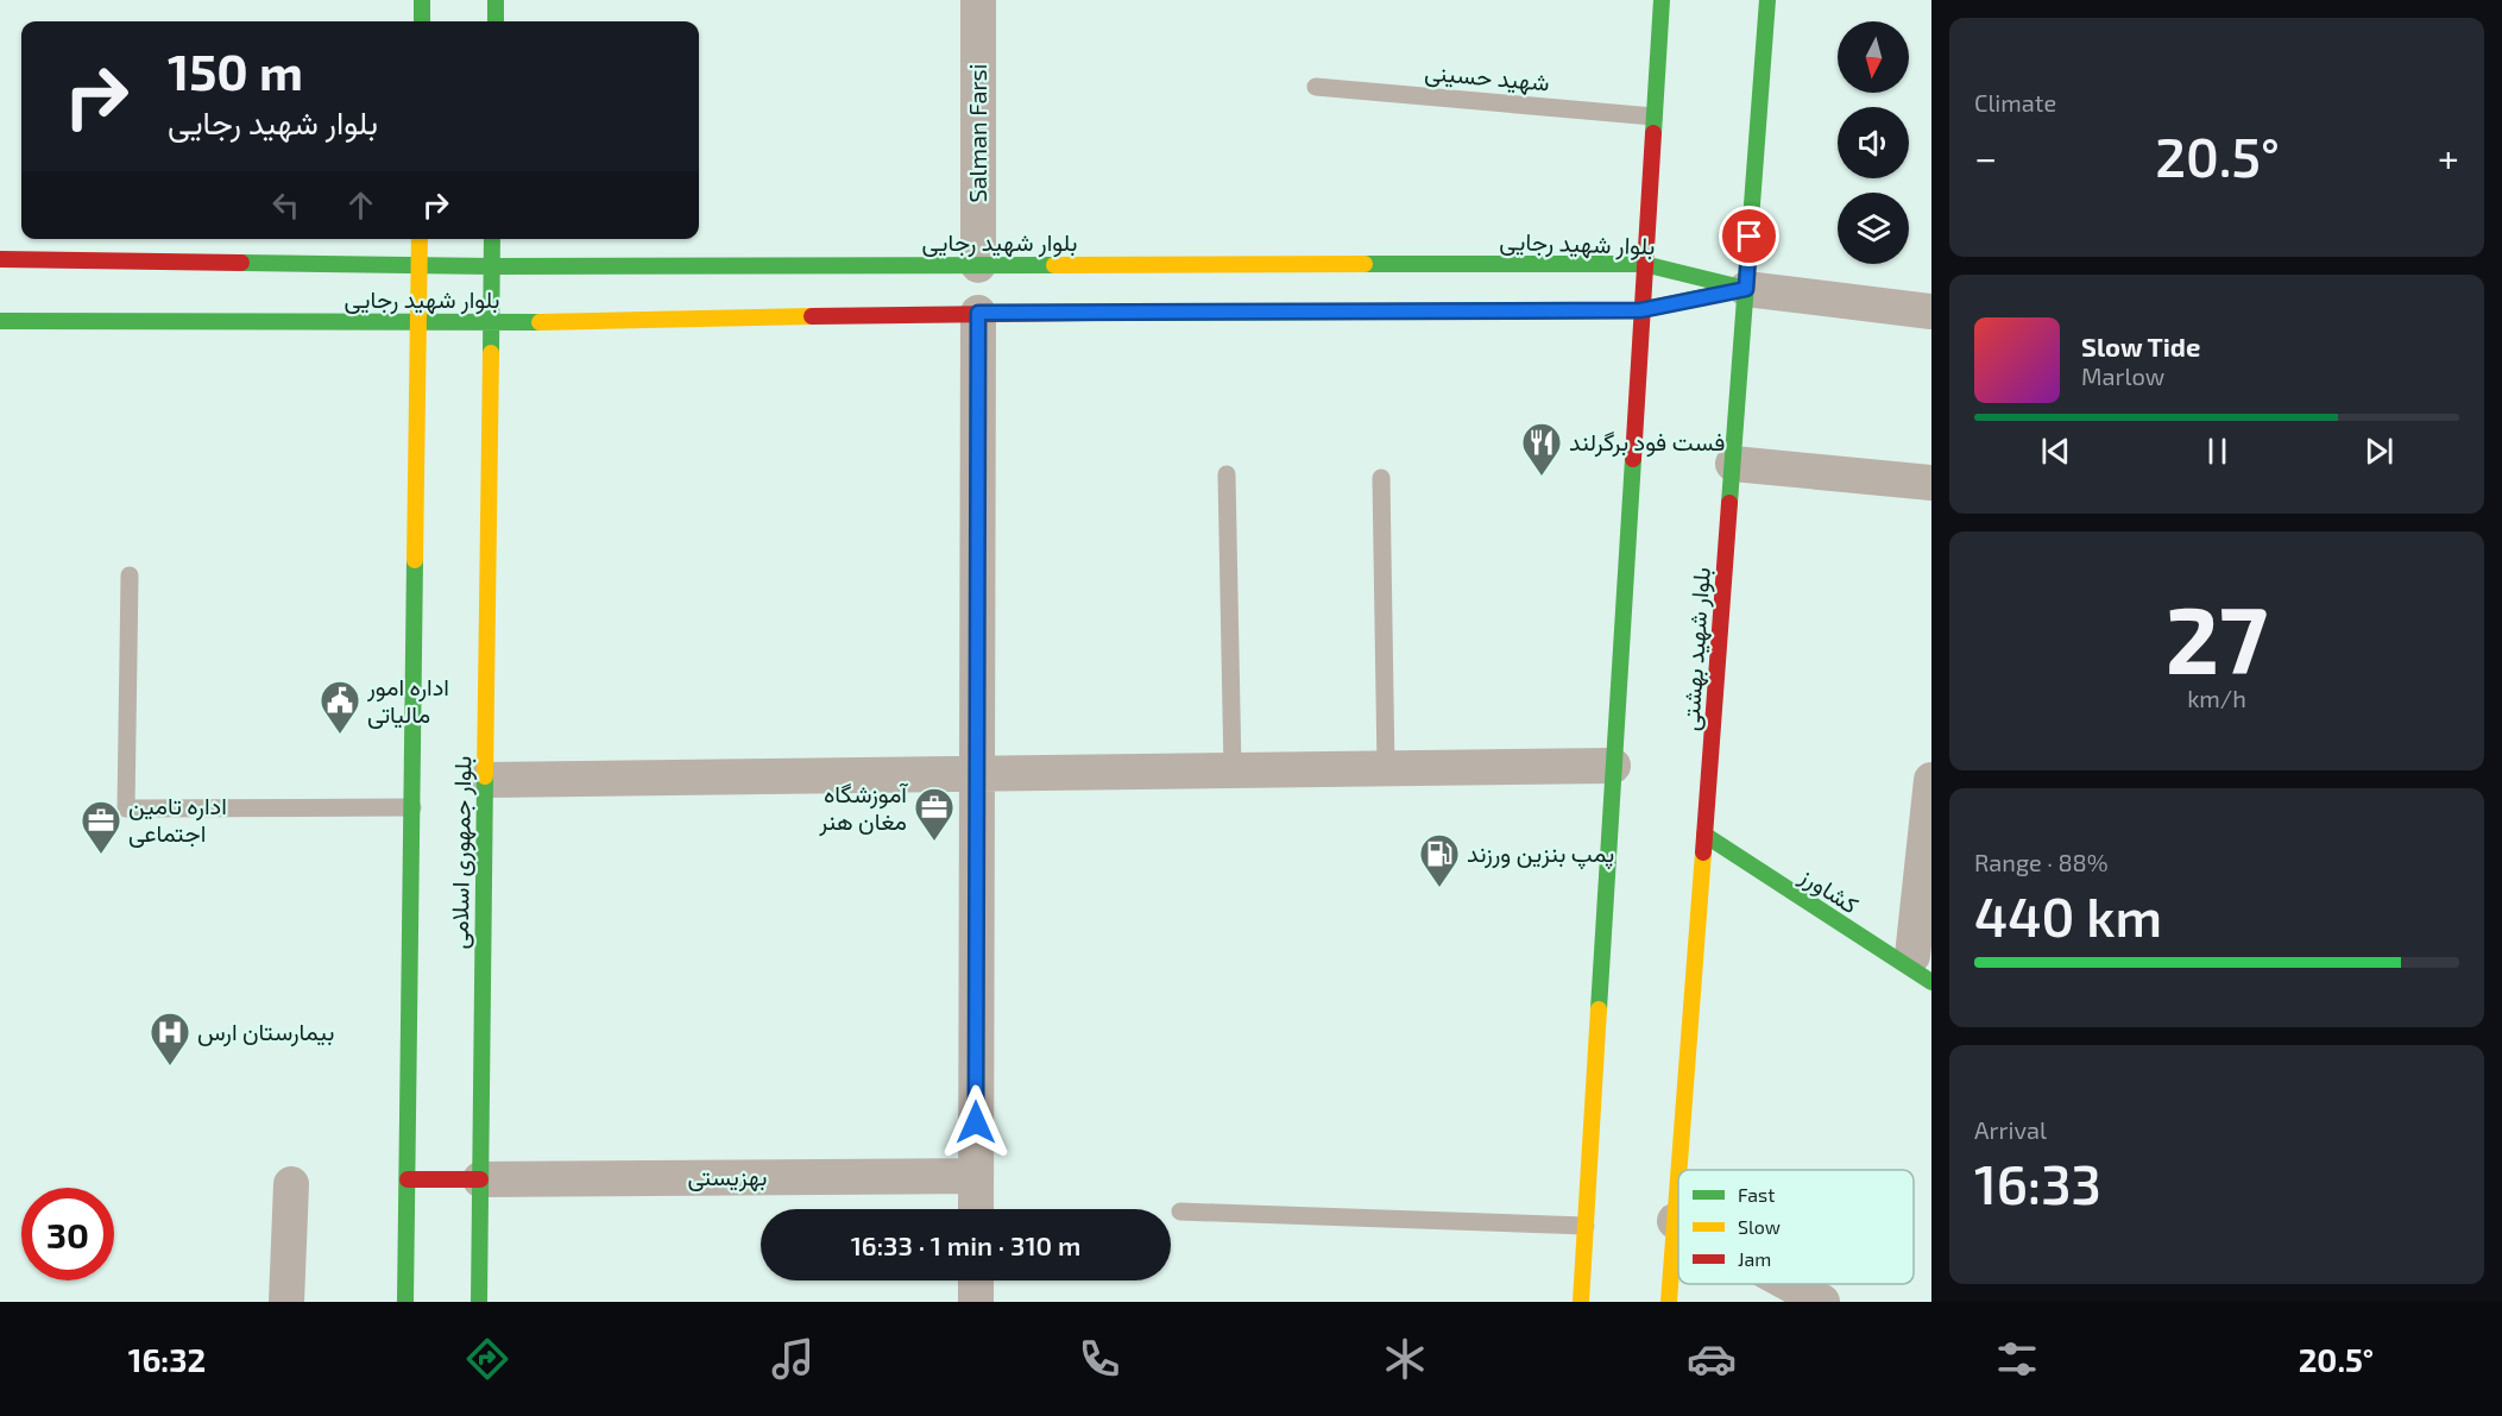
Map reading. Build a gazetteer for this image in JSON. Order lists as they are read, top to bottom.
{
  "streets": {
    "main road": [
      "بلوار شهید رجایی",
      "بلوار شهید بهشتی",
      "بلوار جمهوری اسلامی",
      "کشاورز"
    ],
    "street": ["Salman Farsi", "بهزیستی"],
    "lane": ["شهید حسینی"]
  },
  "crossings": [
    ["Salman Farsi", "بلوار شهید رجایی"],
    ["بلوار شهید رجایی", "بلوار شهید بهشتی"],
    ["بلوار شهید رجایی", "بلوار جمهوری اسلامی"],
    ["بلوار شهید بهشتی", "کشاورز"],
    ["بلوار جمهوری اسلامی", "بهزیستی"]
  ],
  "places": {
    "restaurant": ["فست فود برگرلند"],
    "public building": ["اداره امور مالیاتی"],
    "office": ["آموزشگاه مغان هنر", "اداره تامین اجتماعی"],
    "fuel station": ["پمپ بنزین ورزند"],
    "hospital": ["بیمارستان ارس"]
  },
  "legend": ["Fast", "Slow", "Jam"],
  "north": "bottom",
  "page": {
    "tile": [
      "Climate",
      ["27", "km/h"],
      ["Range · 88%", "440 km"],
      ["Arrival", "16:33"]
    ],
    "turn": ["150 m", "بلوار شهید رجایی"],
    "heat": ["−", "20.5°", "+"],
    "song": ["Slow Tide", "Marlow"],
    "limit": "30",
    "trip": "16:33 · 1 min · 310 m",
    "tabs": ["16:32", "20.5°"]
  }
}
